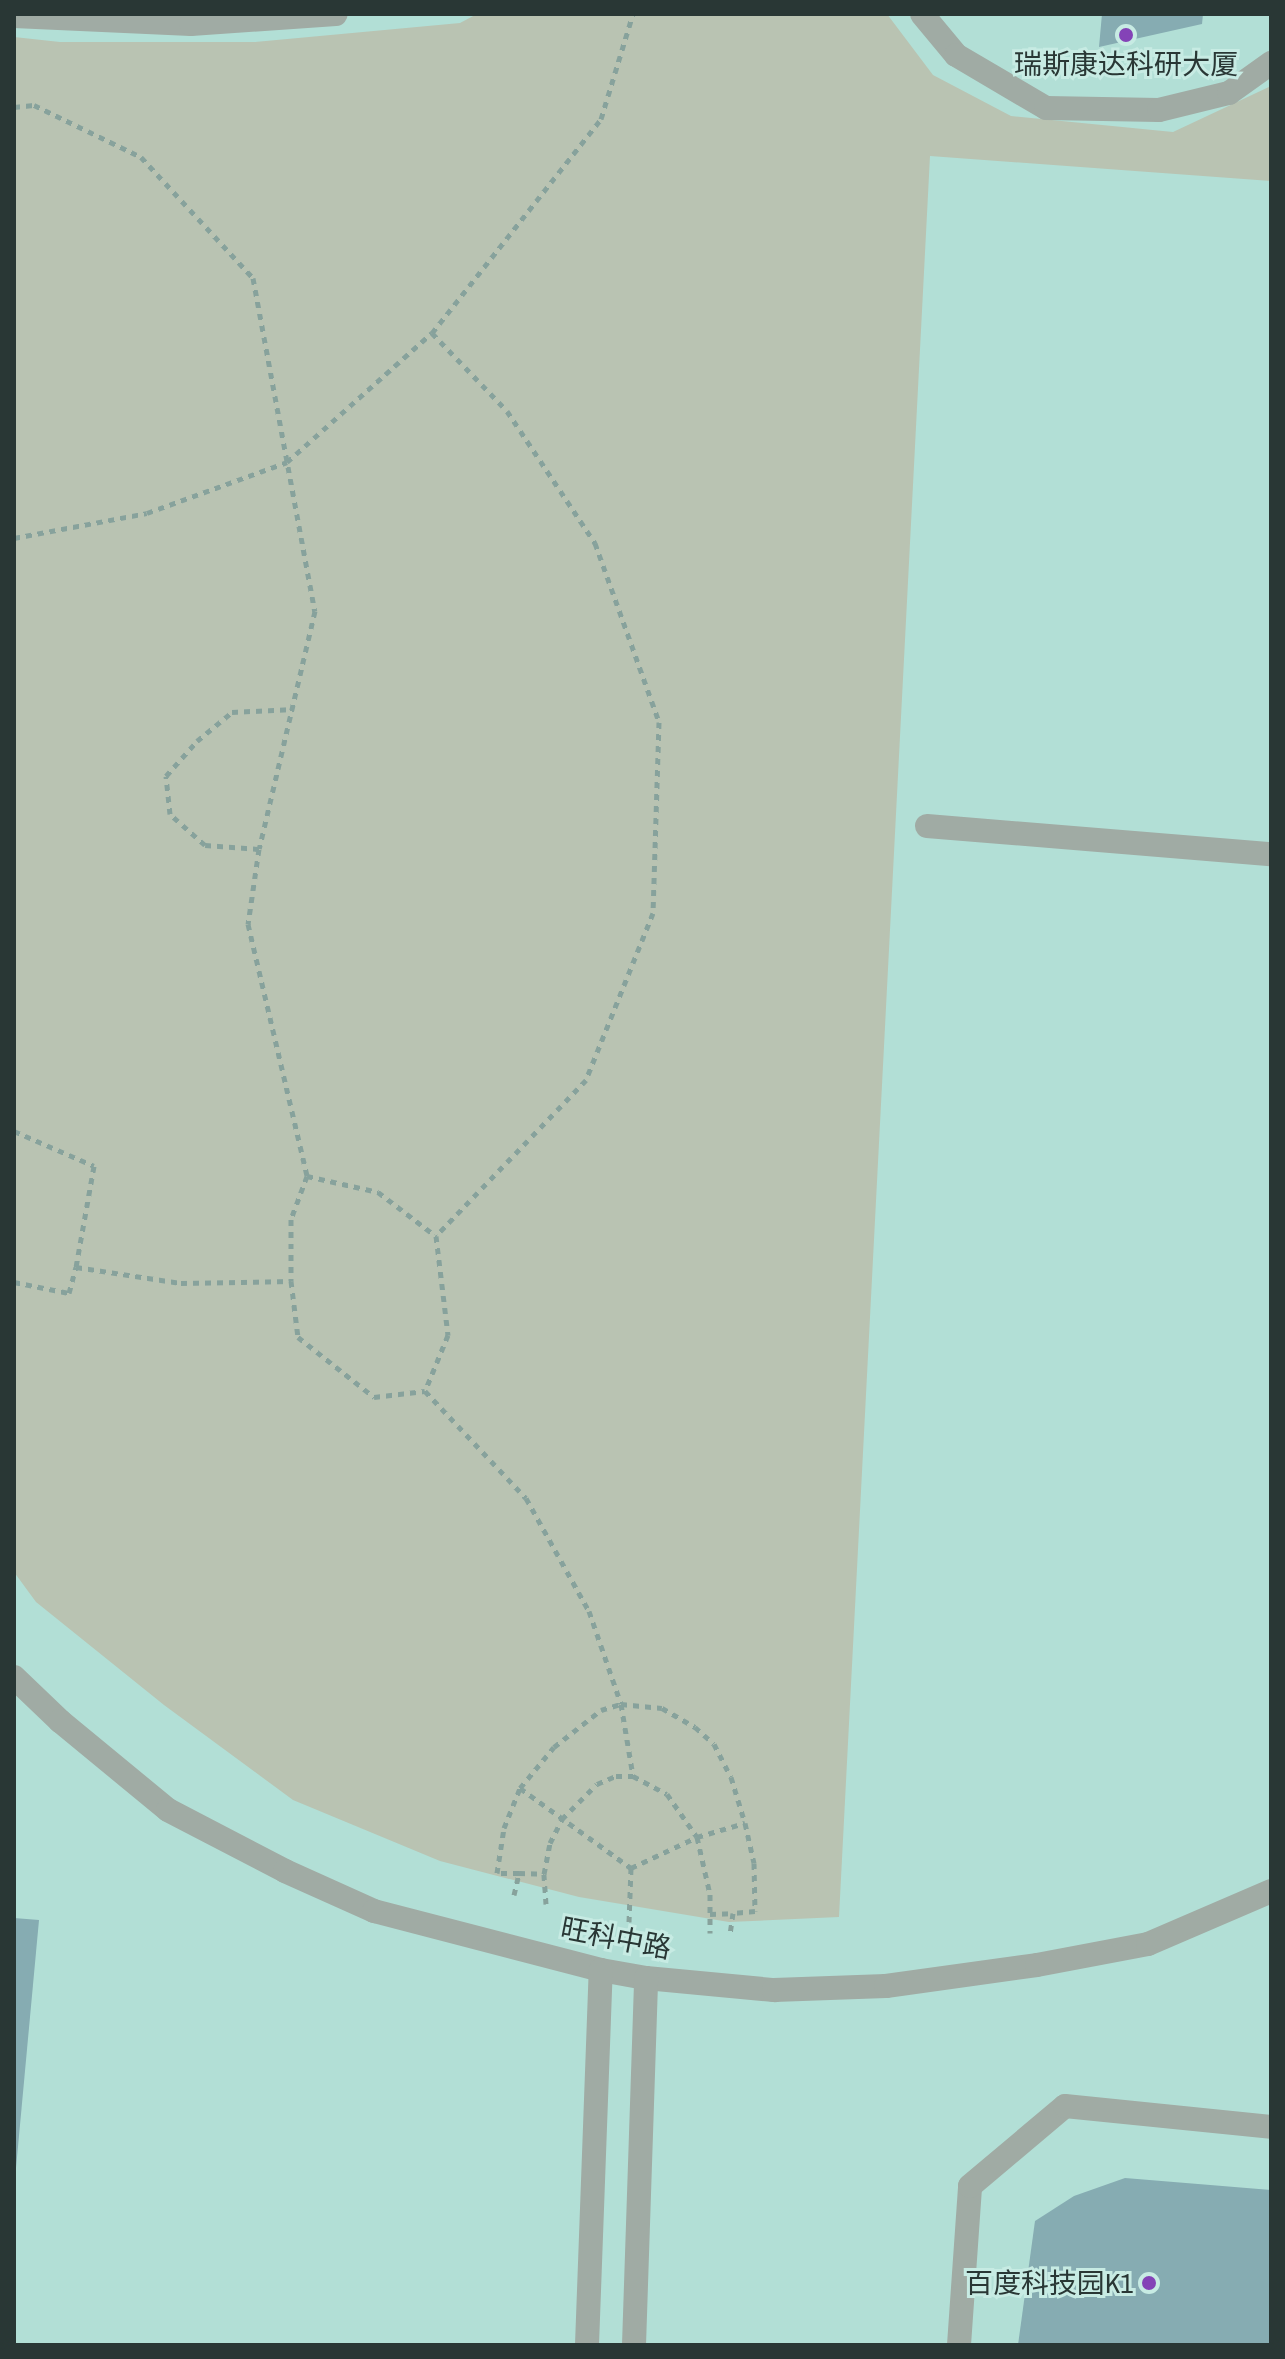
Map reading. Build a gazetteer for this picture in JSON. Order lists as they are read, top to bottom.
{
  "streets": {
    "street": ["旺科中路"]
  },
  "places": ["瑞斯康达科研大厦", "百度科技园K1"]
}
